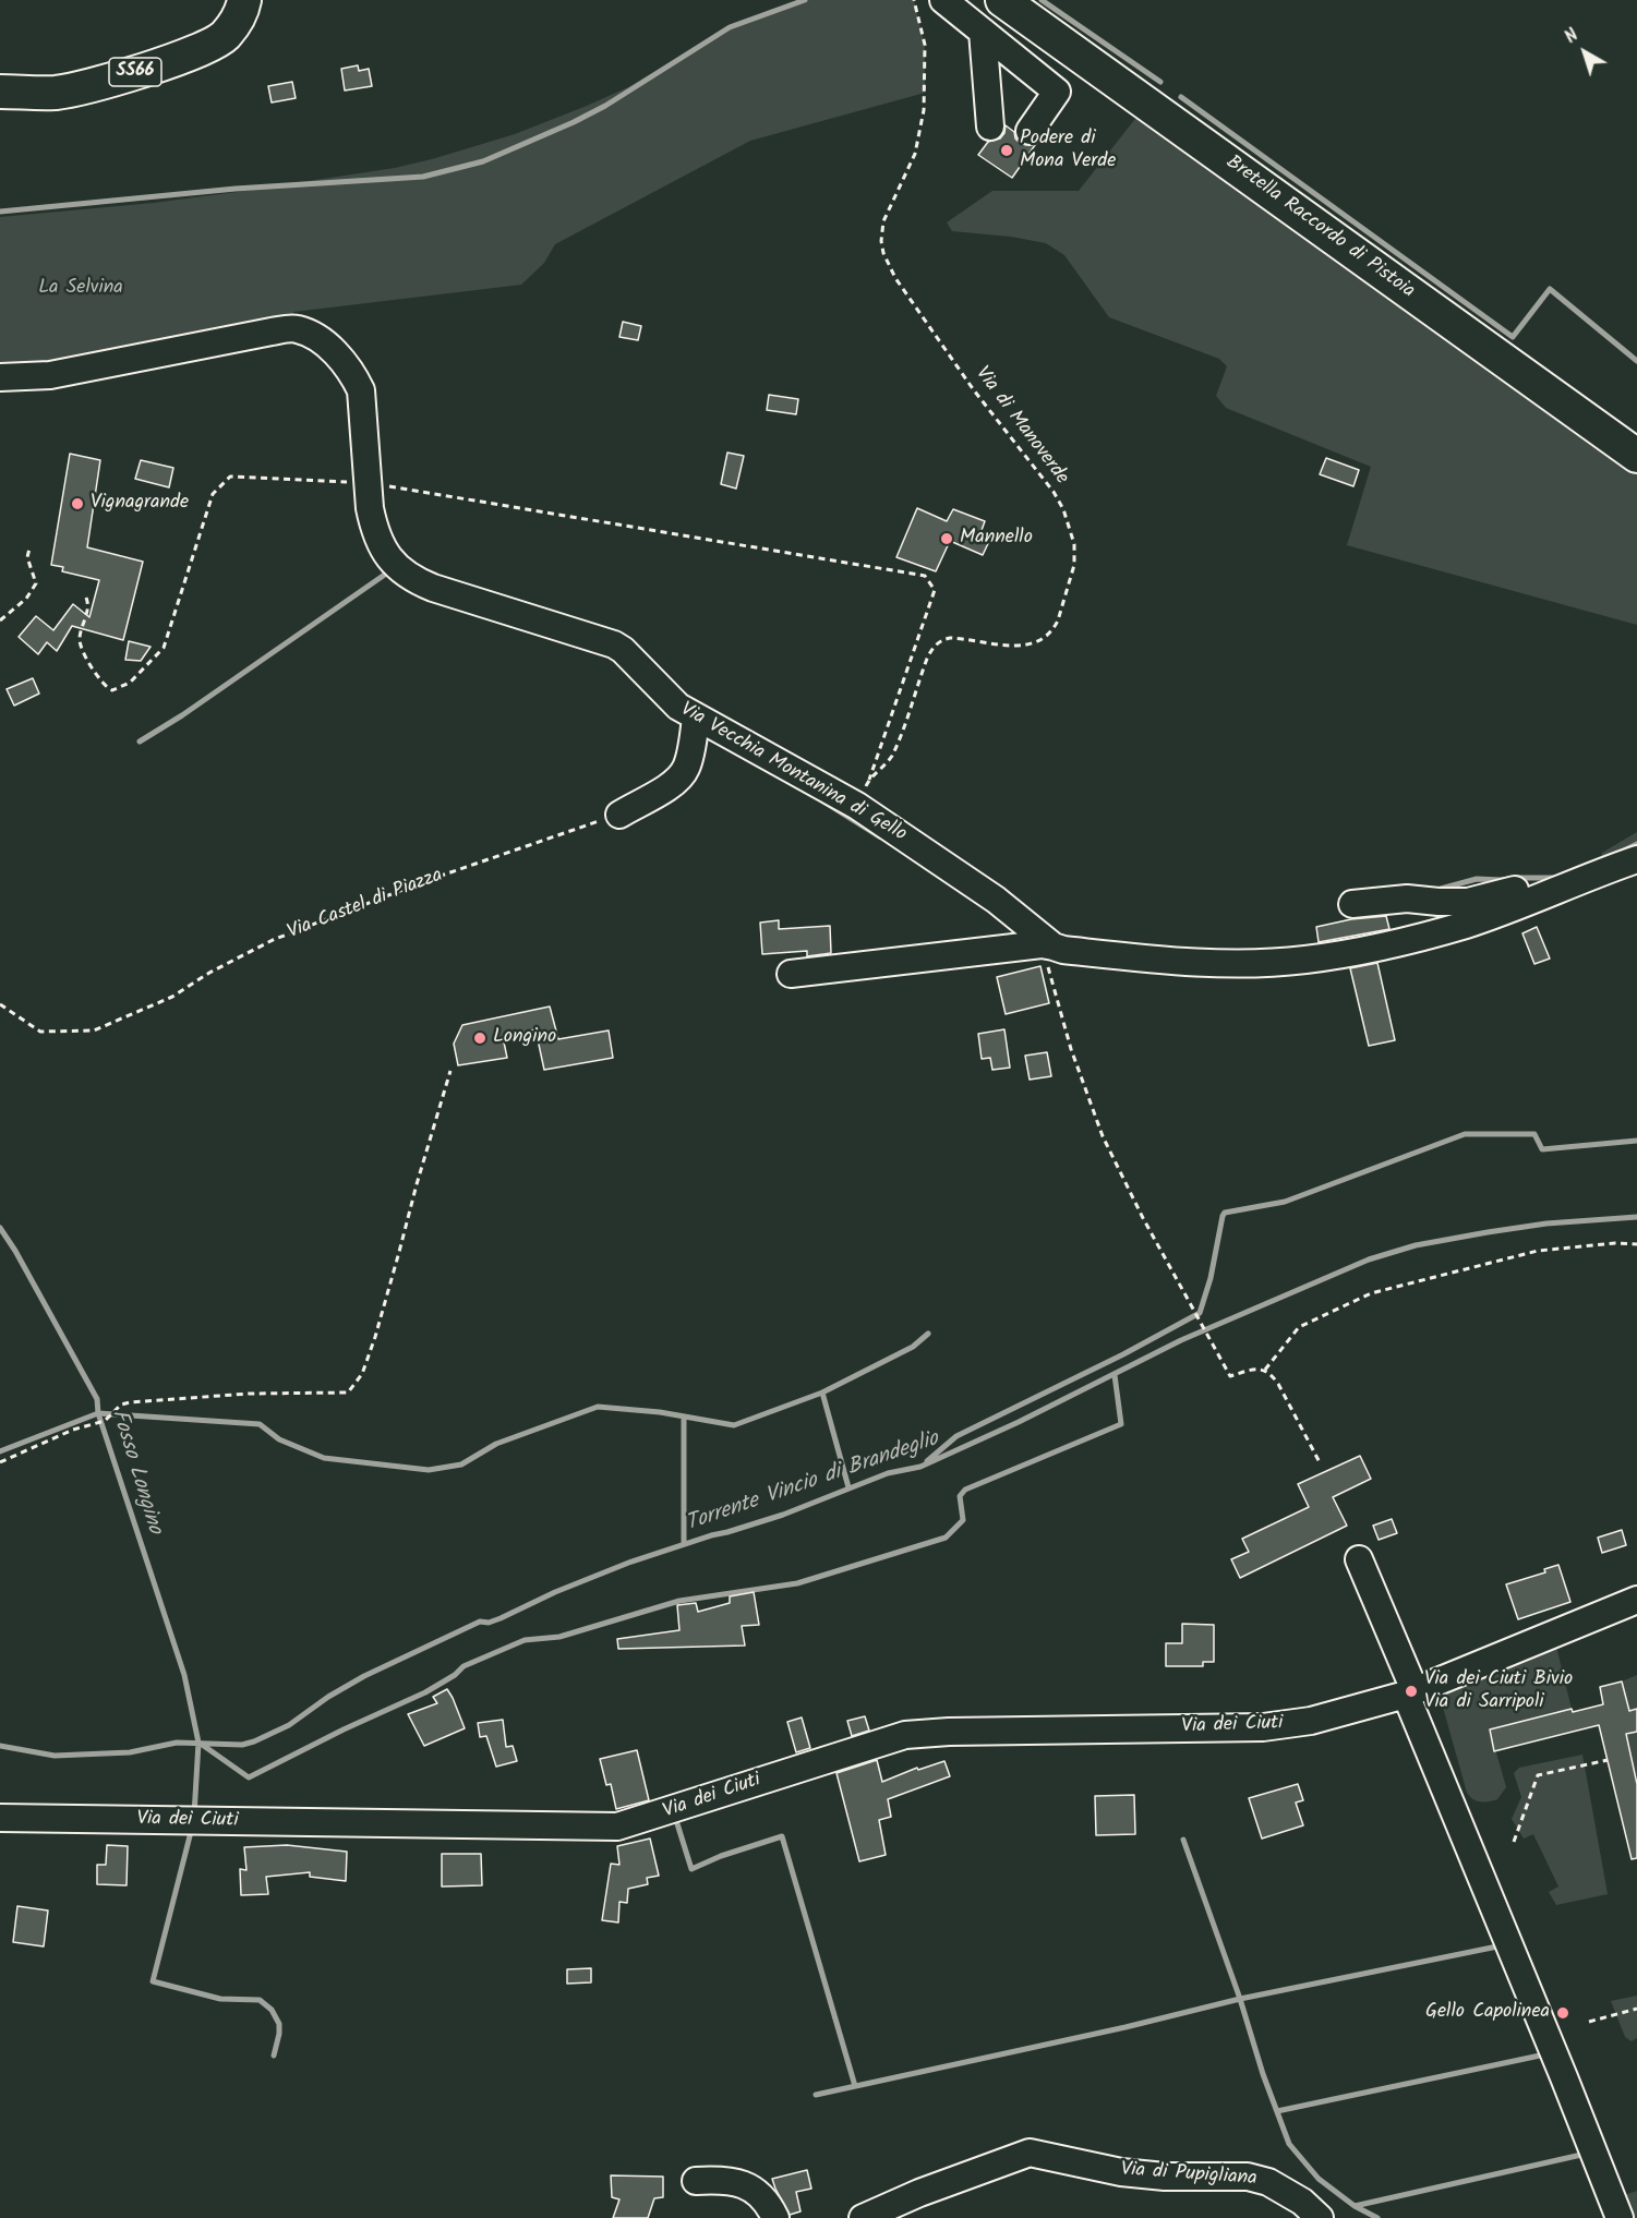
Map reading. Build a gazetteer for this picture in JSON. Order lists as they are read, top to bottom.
{
  "streets": {
    "main road": ["SS66", "Bretella Raccordo di Pistoia"],
    "street": ["Via Vecchia Montanina di Gello", "Via dei Ciuti", "Via di Pupigliana"],
    "path": ["Via di Manoverde", "Via Castel di Piazza"]
  },
  "crossings": [
    ["Via di Manoverde", "Via Vecchia Montanina di Gello"]
  ],
  "water": ["Fosso Longino", "Torrente Vincio di Brandeglio"],
  "parks": ["La Selvina"],
  "places": [
    "Podere di Mona Verde",
    "Vignagrande",
    "Mannello",
    "Longino",
    "Via dei Ciuti Bivio Via di Sarripoli",
    "Gello Capolinea"
  ],
  "north": "top left"
}
